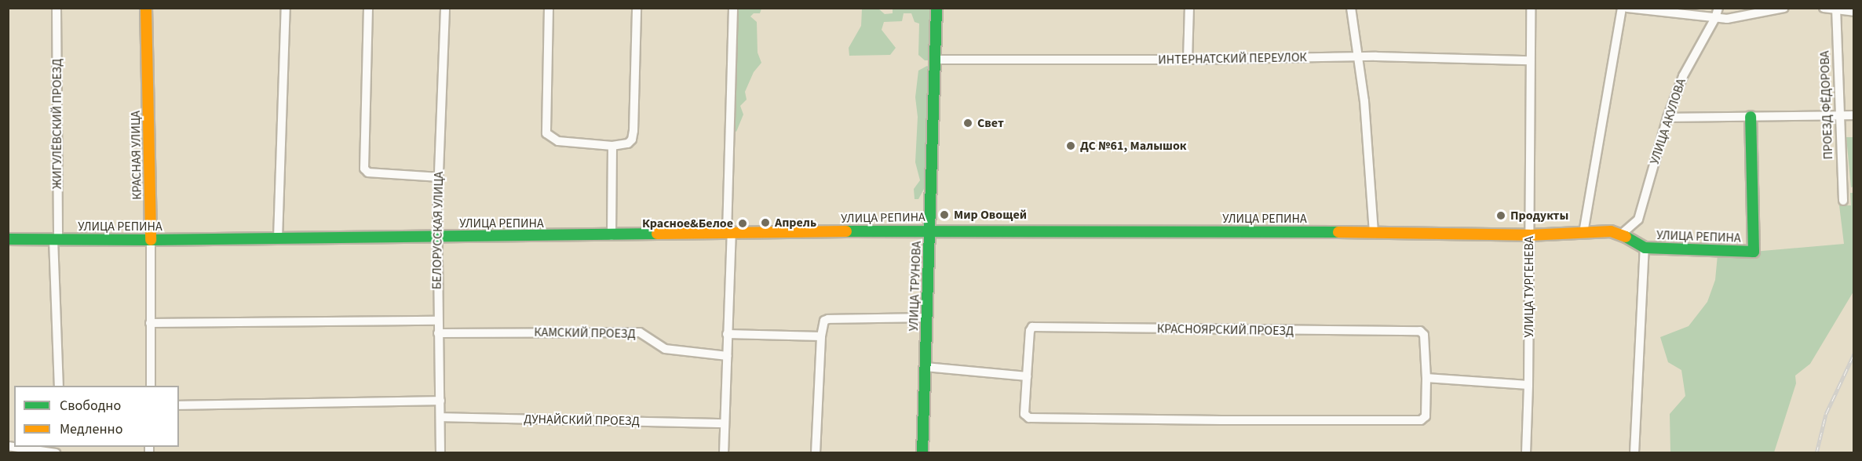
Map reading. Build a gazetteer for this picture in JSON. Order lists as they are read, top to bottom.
{
  "streets": {
    "street": [
      "ИНТЕРНАТСКИЙ ПЕРЕУЛОК",
      "ПРОЕЗД ФЁДОРОВА",
      "УЛИЦА АКУЛОВА",
      "ЖИГУЛЁВСКИЙ ПРОЕЗД",
      "КРАСНАЯ УЛИЦА",
      "УЛИЦА РЕПИНА",
      "БЕЛОРУССКАЯ УЛИЦА",
      "УЛИЦА ТРУНОВА",
      "УЛИЦА ТУРГЕНЕВА",
      "КРАСНОЯРСКИЙ ПРОЕЗД",
      "КАМСКИЙ ПРОЕЗД",
      "ДУНАЙСКИЙ ПРОЕЗД"
    ]
  },
  "crossings": [
    ["ИНТЕРНАТСКИЙ ПЕРЕУЛОК", "УЛИЦА ТРУНОВА"],
    ["ИНТЕРНАТСКИЙ ПЕРЕУЛОК", "УЛИЦА ТУРГЕНЕВА"],
    ["УЛИЦА АКУЛОВА", "УЛИЦА РЕПИНА"],
    ["ЖИГУЛЁВСКИЙ ПРОЕЗД", "УЛИЦА РЕПИНА"],
    ["КРАСНАЯ УЛИЦА", "УЛИЦА РЕПИНА"],
    ["УЛИЦА РЕПИНА", "БЕЛОРУССКАЯ УЛИЦА"],
    ["УЛИЦА РЕПИНА", "УЛИЦА ТРУНОВА"],
    ["УЛИЦА РЕПИНА", "УЛИЦА ТУРГЕНЕВА"],
    ["БЕЛОРУССКАЯ УЛИЦА", "КАМСКИЙ ПРОЕЗД"],
    ["БЕЛОРУССКАЯ УЛИЦА", "ДУНАЙСКИЙ ПРОЕЗД"]
  ],
  "places": [
    "Свет",
    "ДС №61, Малышок",
    "Мир Овощей",
    "Продукты",
    "Апрель",
    "Красное&Белое"
  ],
  "legend": ["Свободно", "Медленно"]
}
